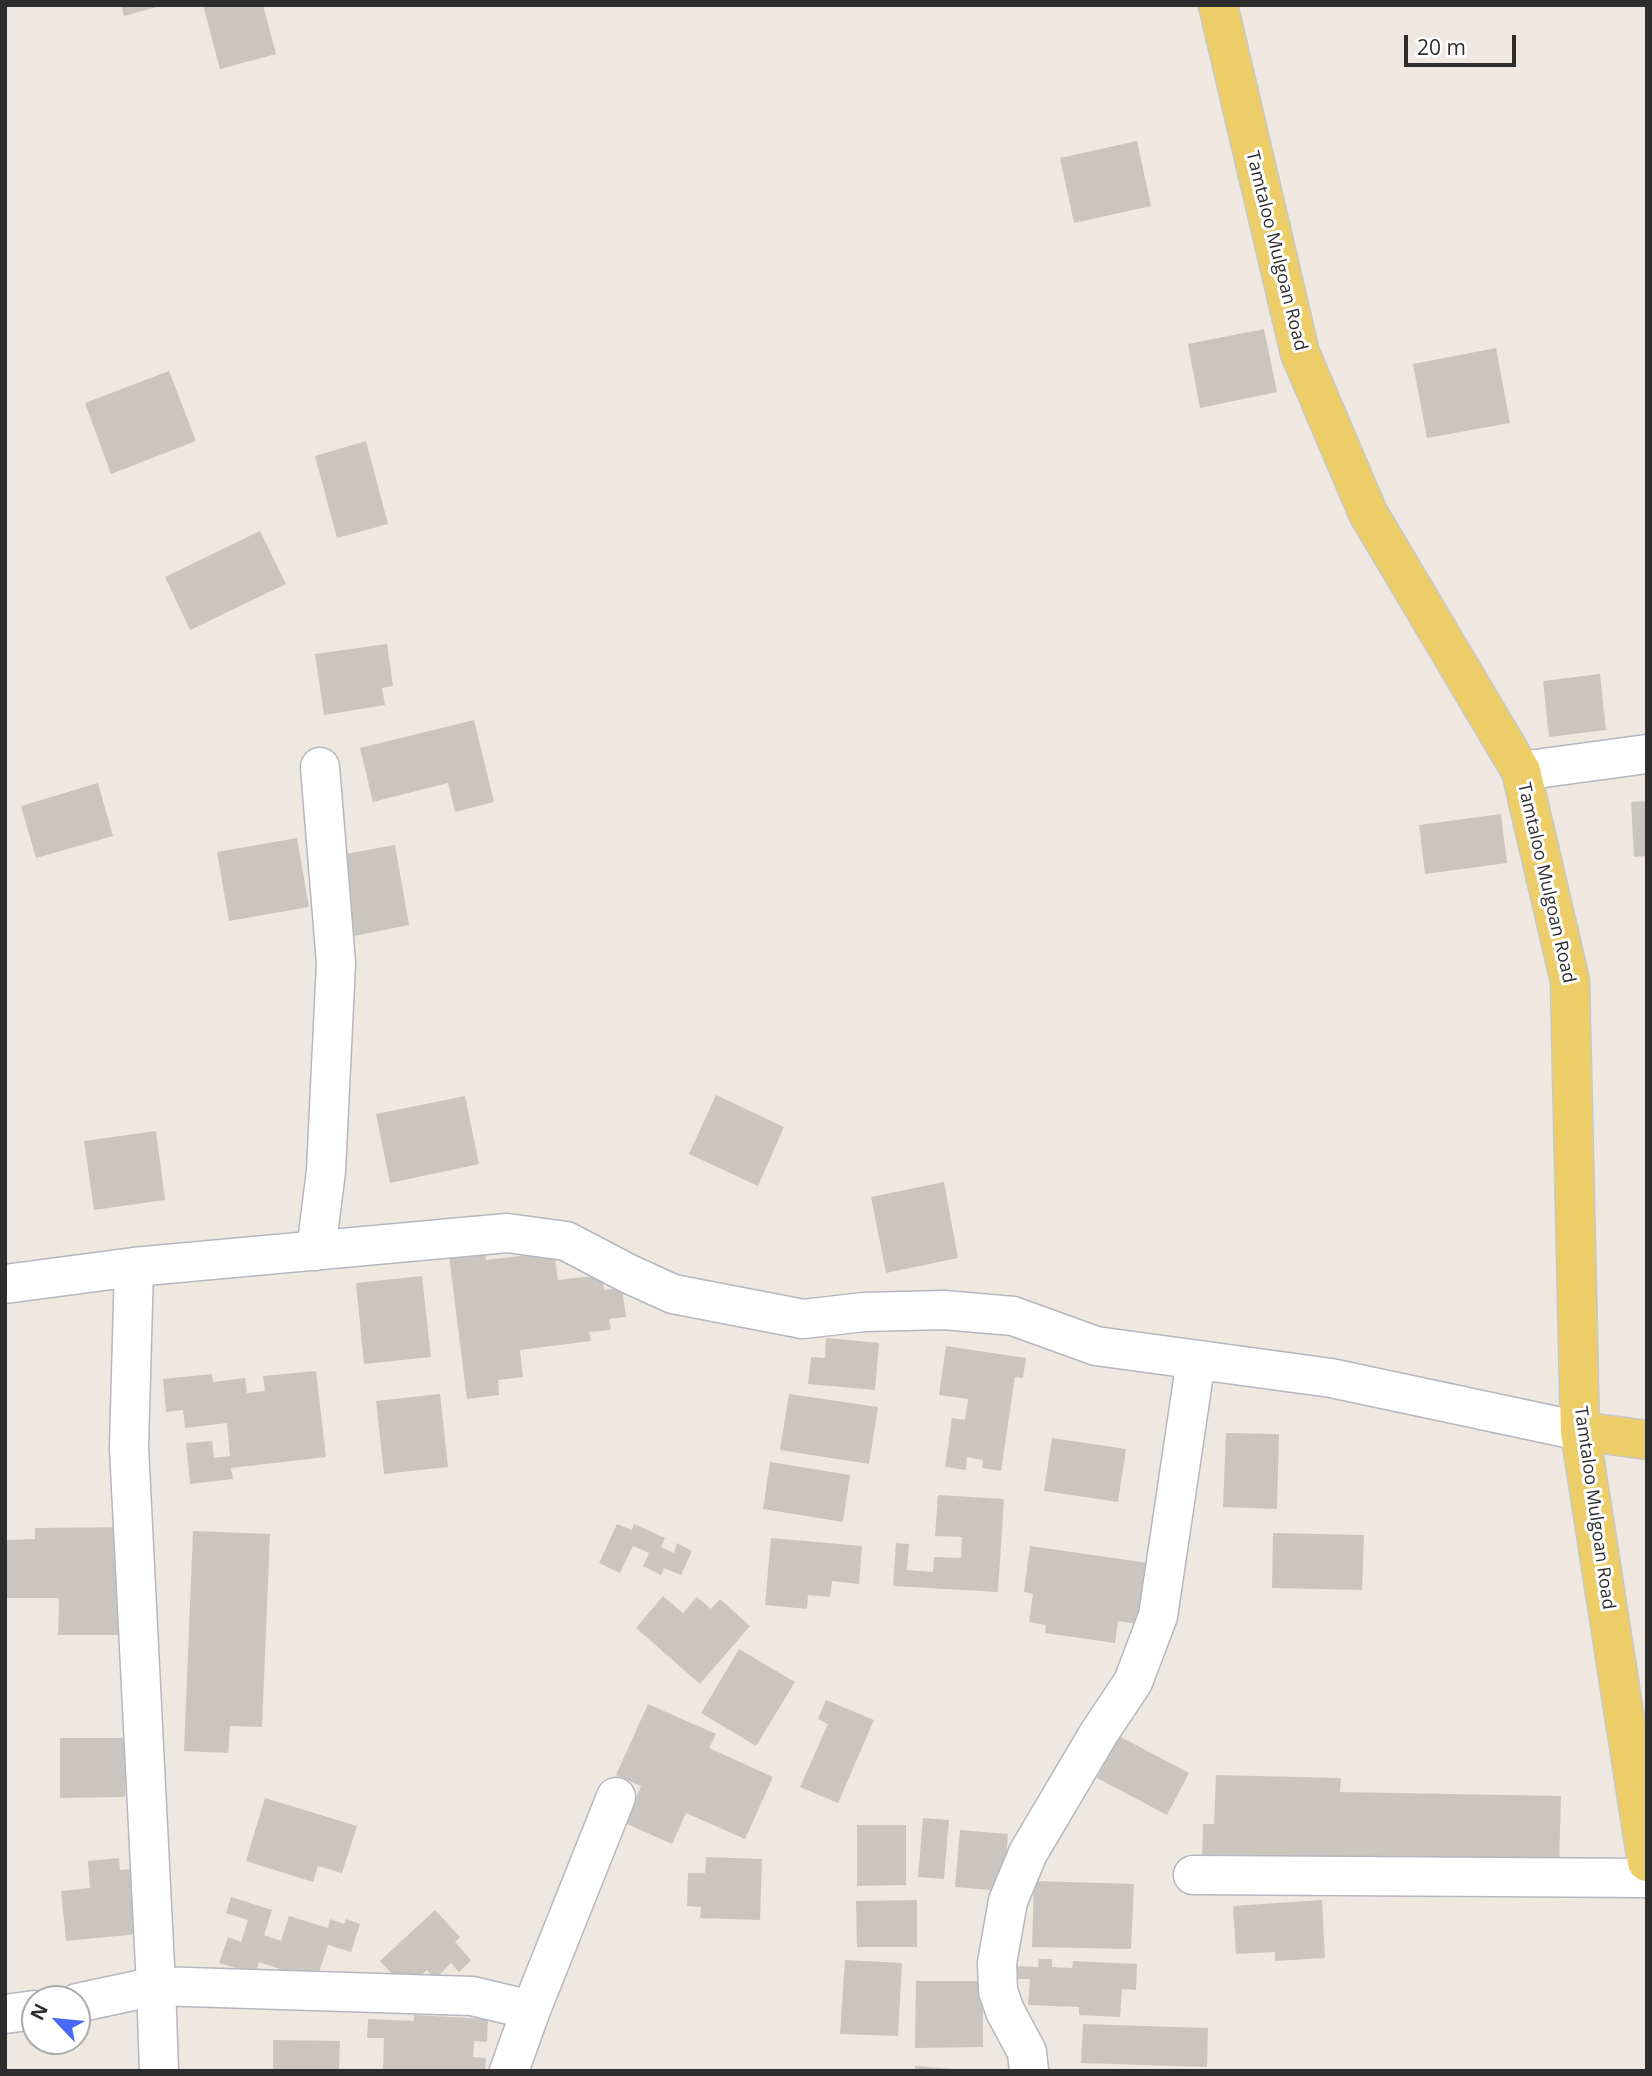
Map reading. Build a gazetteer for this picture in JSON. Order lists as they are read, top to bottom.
{
  "streets": {
    "main road": ["Tamtaloo Mulgoan Road"]
  },
  "scale_bar": "20 m",
  "north": "top left"
}
